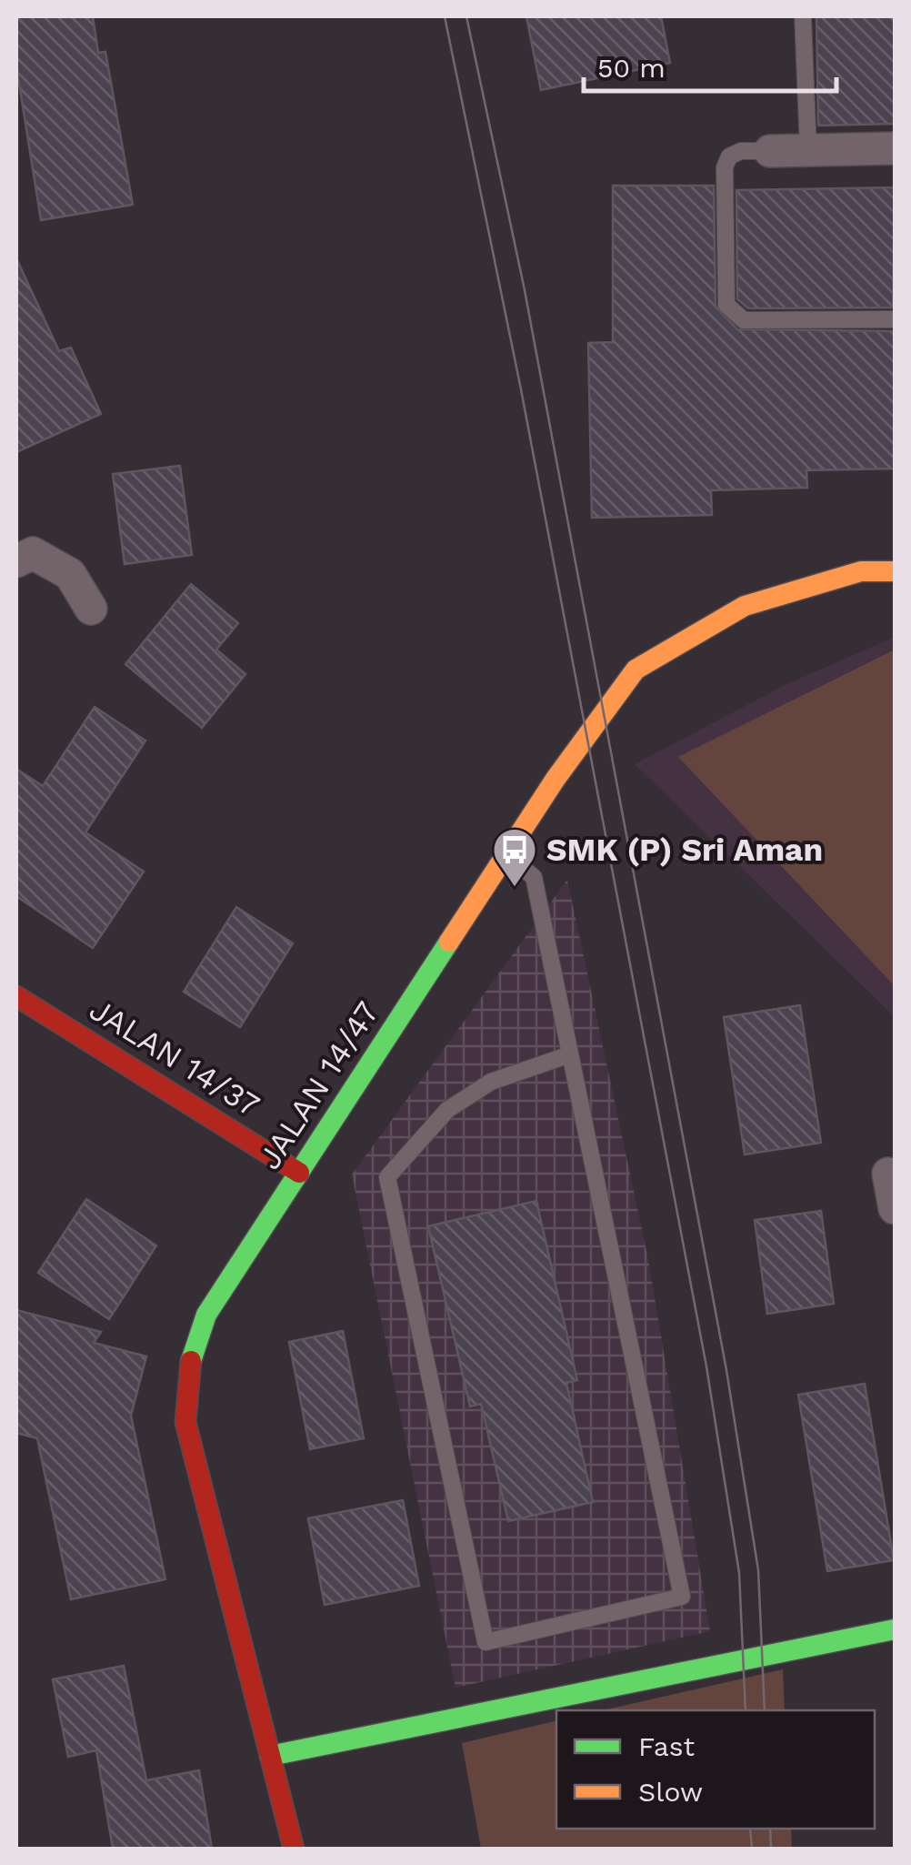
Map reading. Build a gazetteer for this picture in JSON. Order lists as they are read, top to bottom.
{
  "streets": {
    "street": ["JALAN 14/37", "JALAN 14/47"]
  },
  "crossings": [
    ["JALAN 14/37", "JALAN 14/47"]
  ],
  "places": {
    "bus stop": ["SMK (P) Sri Aman"]
  },
  "legend": ["Fast", "Slow"],
  "scale_bar": "50 m"
}
